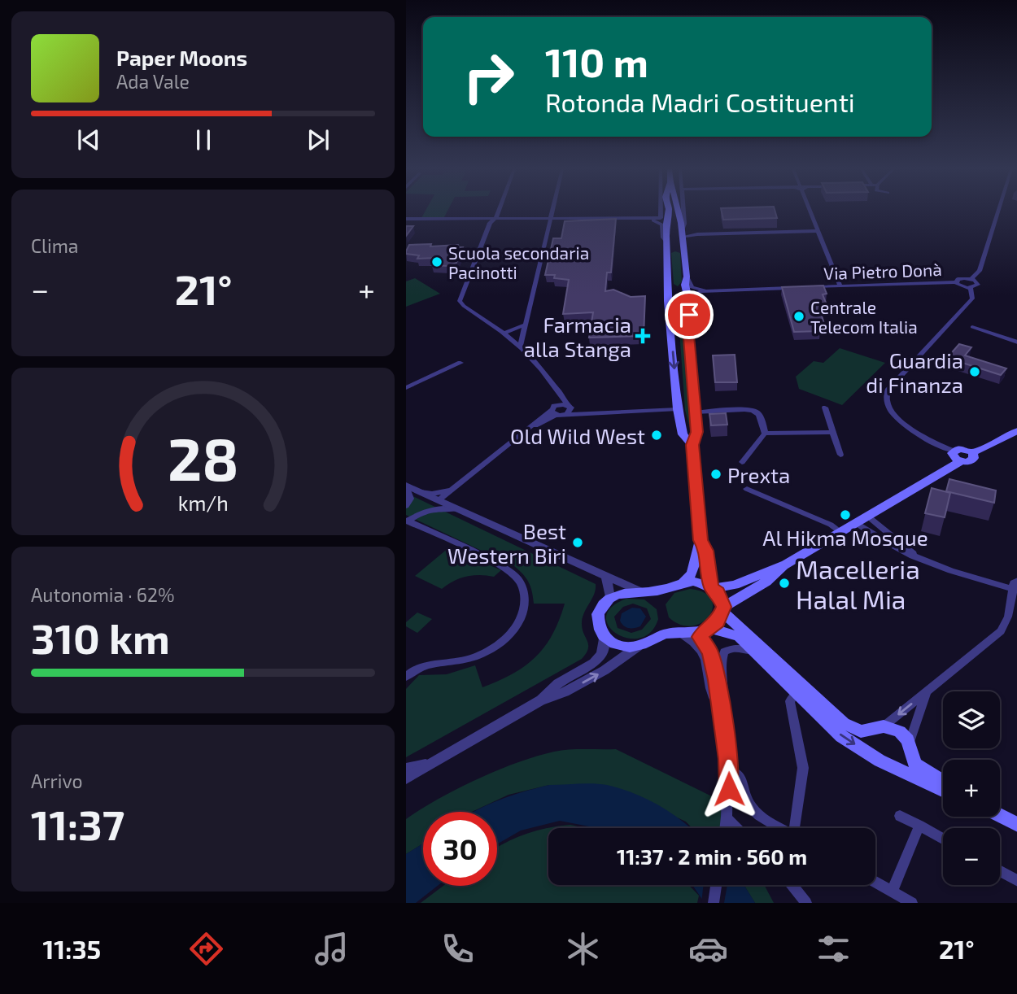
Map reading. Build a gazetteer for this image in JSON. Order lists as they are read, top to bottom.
{
  "streets": {
    "street": ["Via Pietro Donà"]
  },
  "places": {
    "other": [
      "Scuola secondaria Pacinotti",
      "Centrale Telecom Italia",
      "Guardia di Finanza",
      "Old Wild West",
      "Prexta",
      "Al Hikma Mosque",
      "Best Western Biri",
      "Macelleria Halal Mia"
    ],
    "health": ["Farmacia alla Stanga"]
  },
  "page": {
    "turn": ["110 m", "Rotonda Madri Costituenti"],
    "song": ["Paper Moons", "Ada Vale"],
    "tile": [
      "Clima",
      ["Autonomia · 62%", "310 km"],
      ["Arrivo", "11:37"]
    ],
    "heat": ["−", "21°", "+"],
    "map_buttons": ["+", "−"],
    "limit": "30",
    "trip": "11:37 · 2 min · 560 m",
    "tabs": ["11:35", "21°"],
    "gauge": ["28", "km/h"]
  }
}
